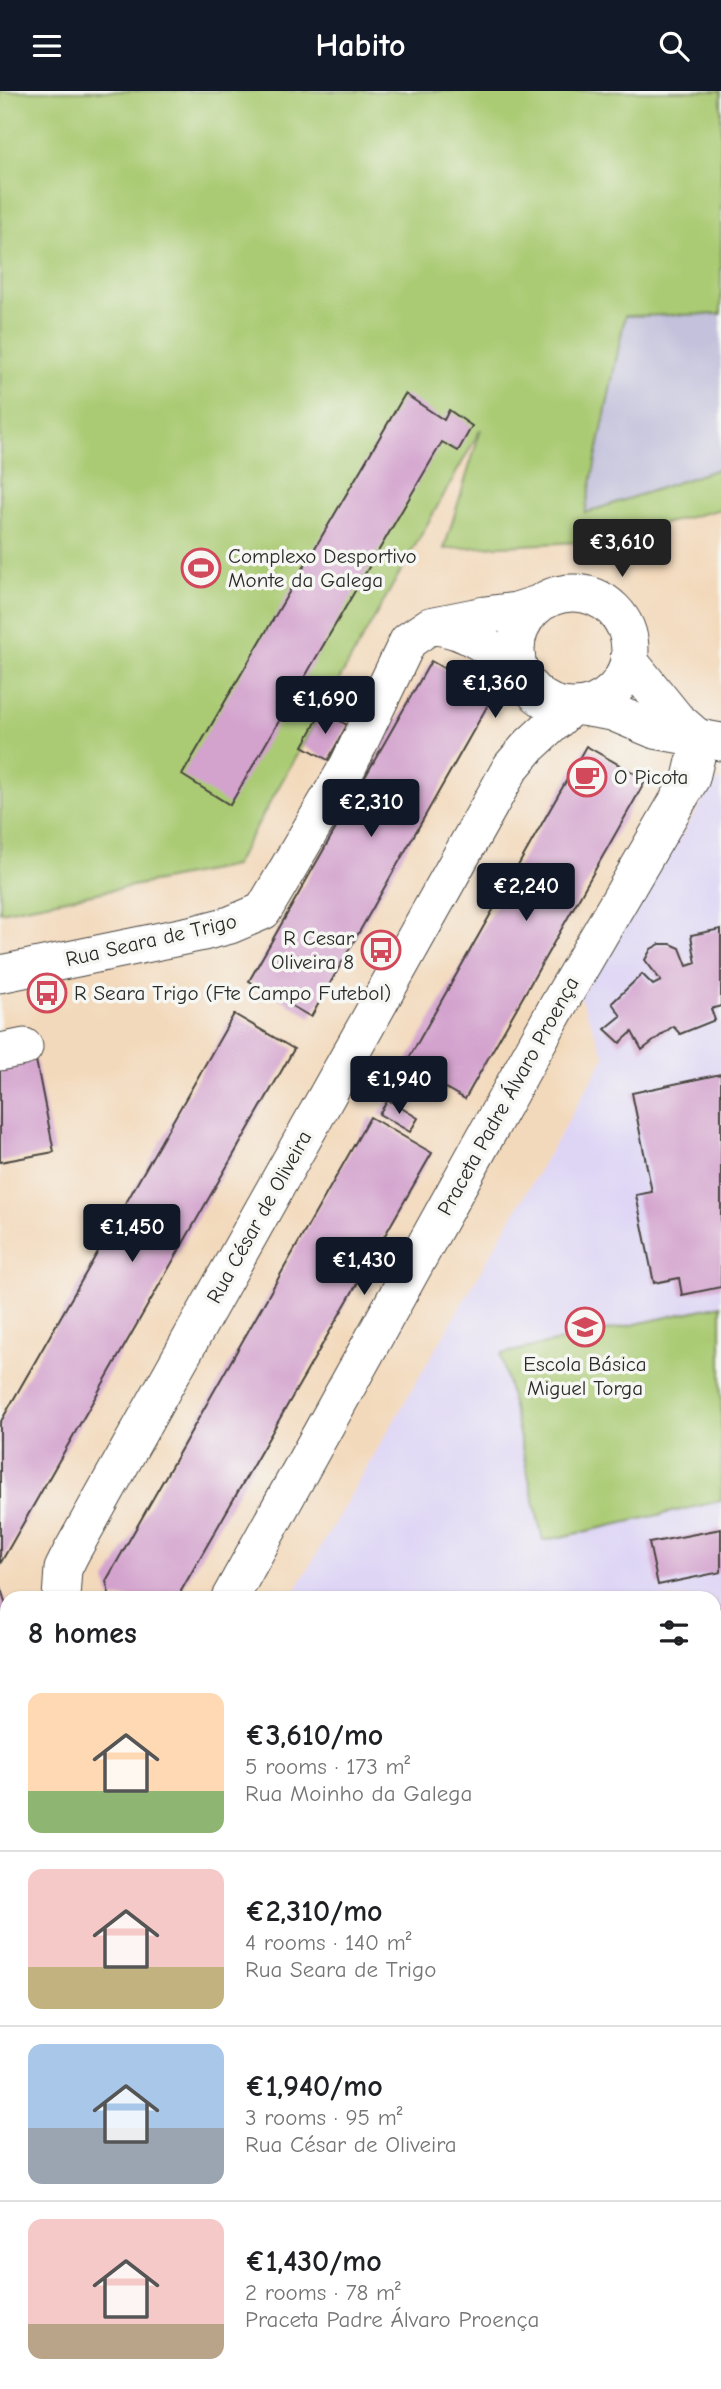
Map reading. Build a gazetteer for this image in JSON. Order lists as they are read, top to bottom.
{
  "streets": {
    "street": ["Rua Seara de Trigo", "Praceta Padre Álvaro Proença", "Rua César de Oliveira"]
  },
  "places": {
    "sports": ["Complexo Desportivo Monte da Galega"],
    "cafe": ["O Picota"],
    "bus stop": ["R Cesar Oliveira 8", "R Seara Trigo (Fte Campo Futebol)"],
    "school or university": ["Escola Básica Miguel Torga"]
  },
  "page": {
    "header": "Habito",
    "price": [
      "€3,610",
      "€1,360",
      "€1,690",
      "€2,310",
      "€2,240",
      "€1,940",
      "€1,450",
      "€1,430"
    ],
    "heading": "8 homes",
    "list": [
      {
        "name": "€3,610/mo",
        "note": "5 rooms · 173 m² · Rua Moinho da Galega"
      },
      {
        "name": "€2,310/mo",
        "note": "4 rooms · 140 m² · Rua Seara de Trigo"
      },
      {
        "name": "€1,940/mo",
        "note": "3 rooms · 95 m² · Rua César de Oliveira"
      },
      {
        "name": "€1,430/mo",
        "note": "2 rooms · 78 m² · Praceta Padre Álvaro Proença"
      }
    ]
  }
}
